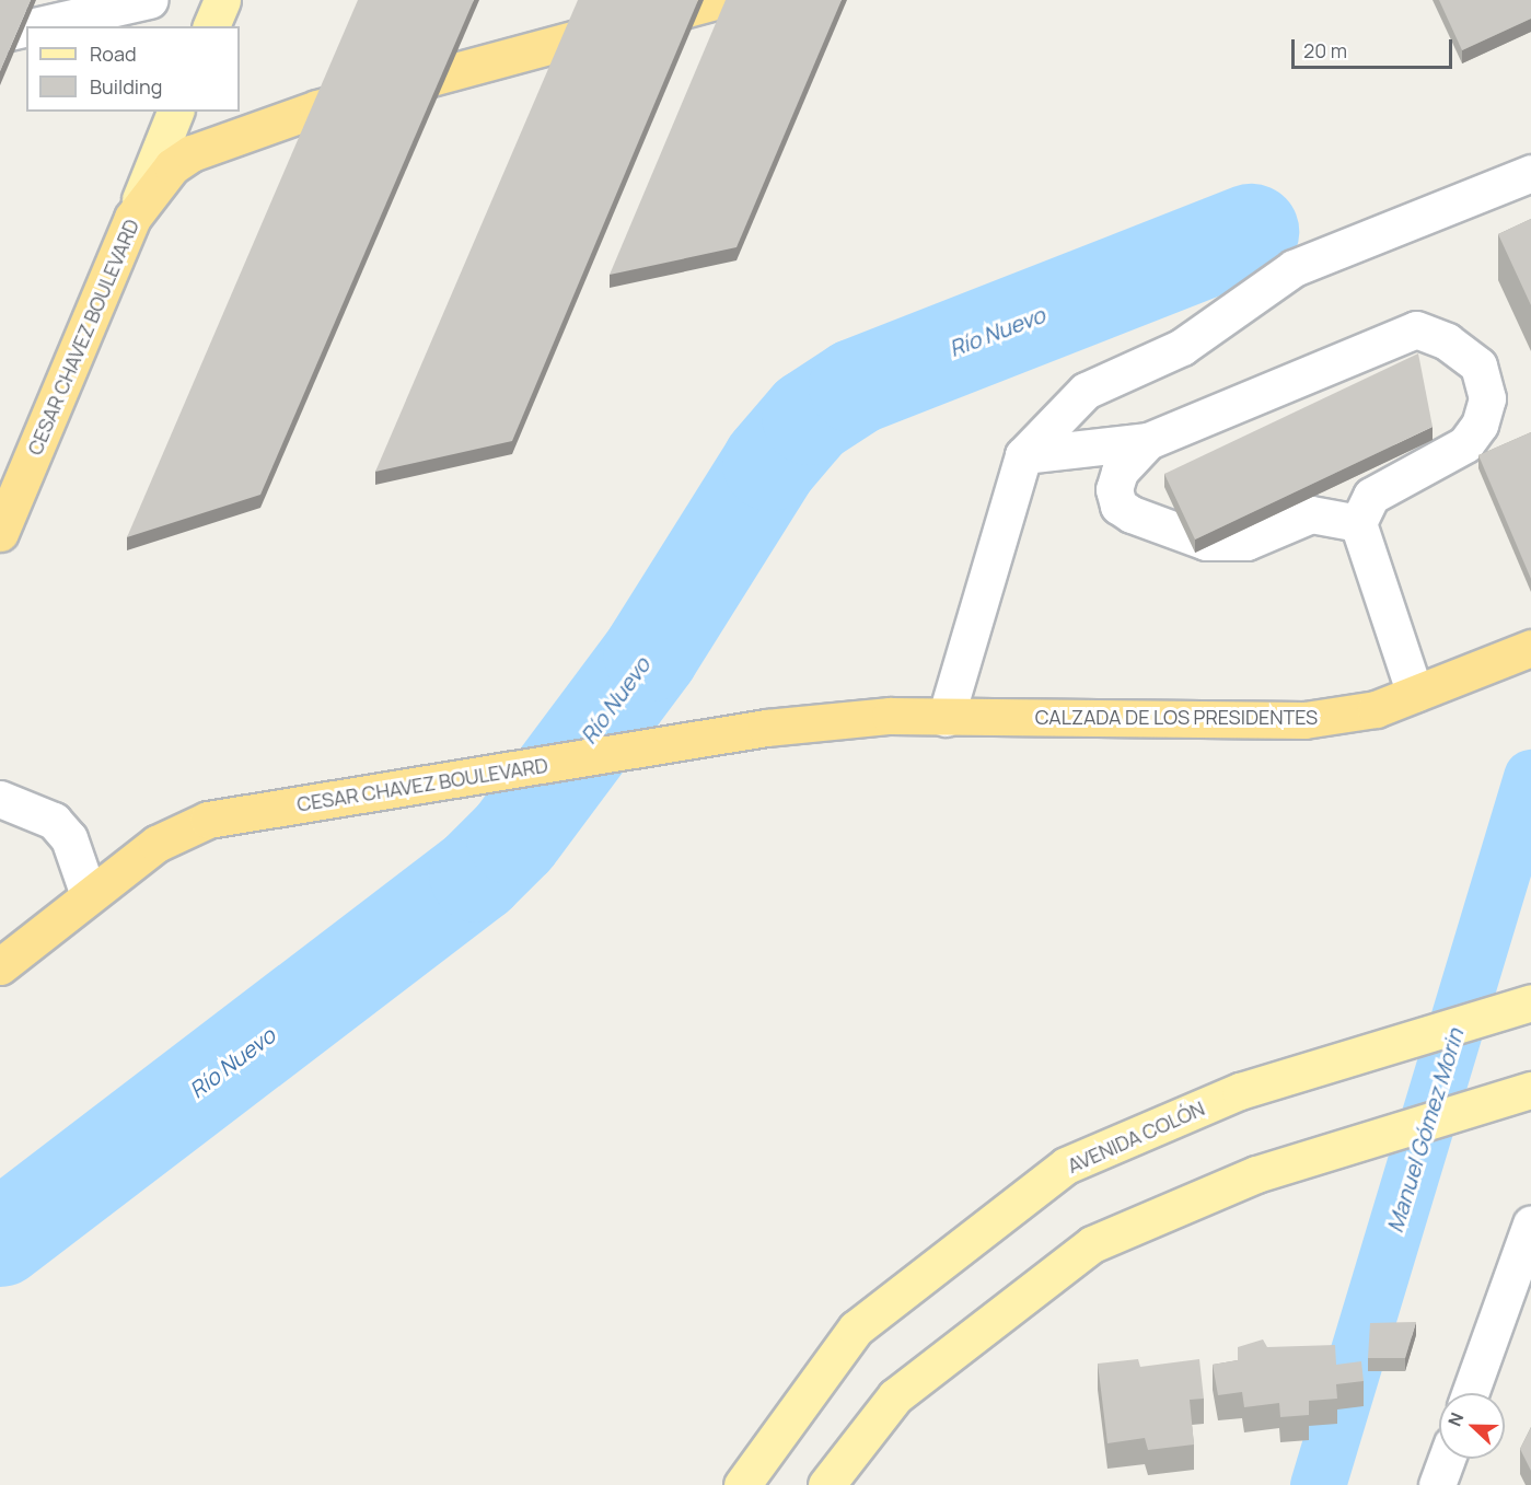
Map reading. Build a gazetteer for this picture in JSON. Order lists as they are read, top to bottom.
{
  "streets": {
    "highway": ["CESAR CHAVEZ BOULEVARD", "CALZADA DE LOS PRESIDENTES"],
    "main road": ["AVENIDA COLÓN"]
  },
  "crossings": [
    ["CESAR CHAVEZ BOULEVARD", "CALZADA DE LOS PRESIDENTES"]
  ],
  "water": ["Río Nuevo", "Manuel Gómez Morin"],
  "legend": ["Road", "Building"],
  "scale_bar": "20 m",
  "north": "left"
}
